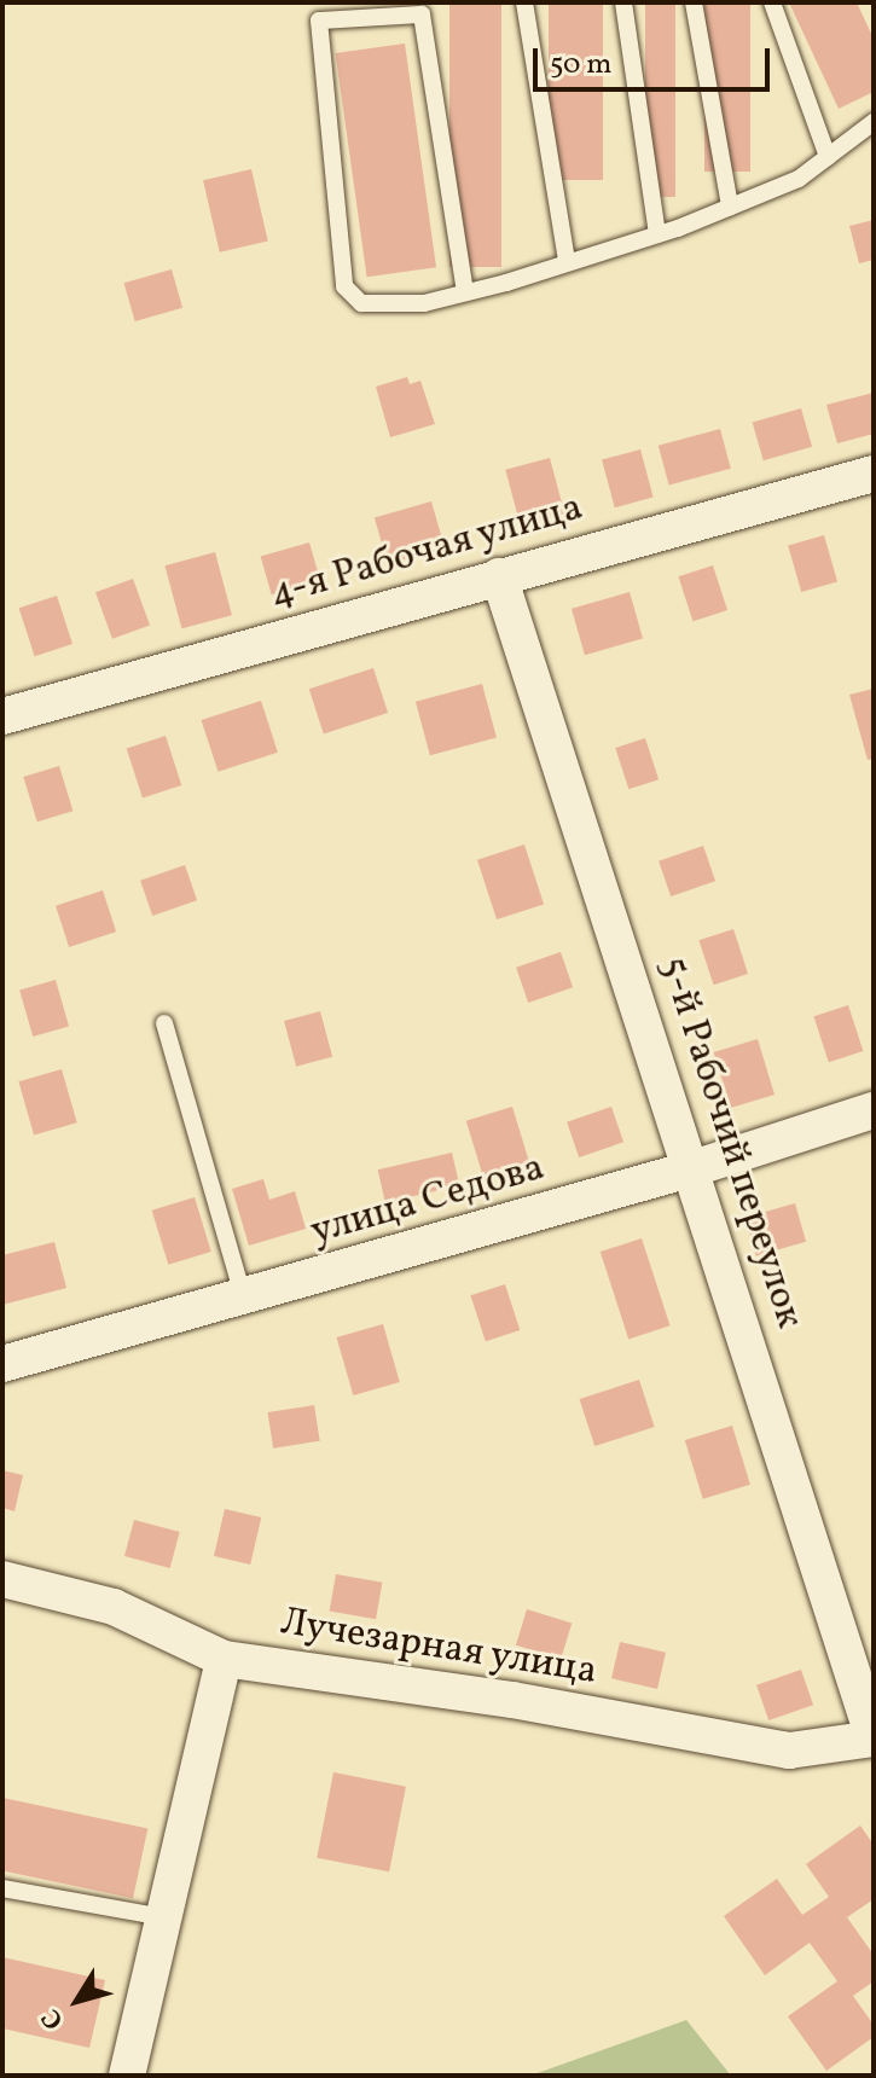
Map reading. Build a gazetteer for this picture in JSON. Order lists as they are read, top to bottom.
{
  "streets": {
    "street": [
      "4-я Рабочая улица",
      "5-й Рабочий переулок",
      "улица Седова",
      "Лучезарная улица"
    ]
  },
  "crossings": [
    ["4-я Рабочая улица", "5-й Рабочий переулок"],
    ["5-й Рабочий переулок", "улица Седова"],
    ["5-й Рабочий переулок", "Лучезарная улица"]
  ],
  "scale_bar": "50 m",
  "north": "bottom left"
}
